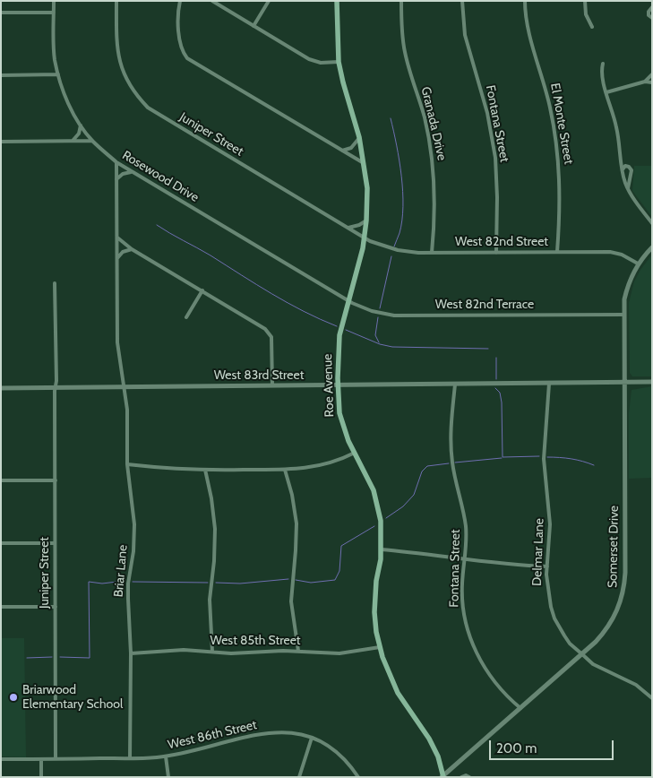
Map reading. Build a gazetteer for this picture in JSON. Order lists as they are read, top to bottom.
{
  "streets": {
    "main road": ["Roe Avenue"],
    "street": [
      "Granada Drive",
      "Fontana Street",
      "El Monte Street",
      "Juniper Street",
      "Rosewood Drive",
      "West 82nd Street",
      "West 82nd Terrace",
      "West 83rd Street",
      "Somerset Drive",
      "Delmar Lane",
      "Briar Lane",
      "West 85th Street",
      "West 86th Street"
    ]
  },
  "crossings": [
    ["Granada Drive", "West 82nd Street"],
    ["Fontana Street", "West 82nd Street"],
    ["Fontana Street", "West 83rd Street"],
    ["Fontana Street", "Somerset Drive"],
    ["El Monte Street", "West 82nd Street"],
    ["Juniper Street", "West 82nd Street"],
    ["Juniper Street", "West 83rd Street"],
    ["Juniper Street", "Roe Avenue"],
    ["Juniper Street", "West 86th Street"],
    ["Rosewood Drive", "West 82nd Terrace"],
    ["Rosewood Drive", "Roe Avenue"],
    ["Rosewood Drive", "Briar Lane"],
    ["West 82nd Street", "Roe Avenue"],
    ["West 82nd Street", "Somerset Drive"],
    ["West 82nd Terrace", "Roe Avenue"],
    ["West 82nd Terrace", "Somerset Drive"],
    ["West 83rd Street", "Roe Avenue"],
    ["West 83rd Street", "Somerset Drive"],
    ["West 83rd Street", "Delmar Lane"],
    ["West 83rd Street", "Briar Lane"],
    ["Roe Avenue", "Somerset Drive"],
    ["Roe Avenue", "West 85th Street"],
    ["Somerset Drive", "Delmar Lane"],
    ["Briar Lane", "West 85th Street"],
    ["Briar Lane", "West 86th Street"]
  ],
  "places": ["Briarwood Elementary School"],
  "scale_bar": "200 m"
}
